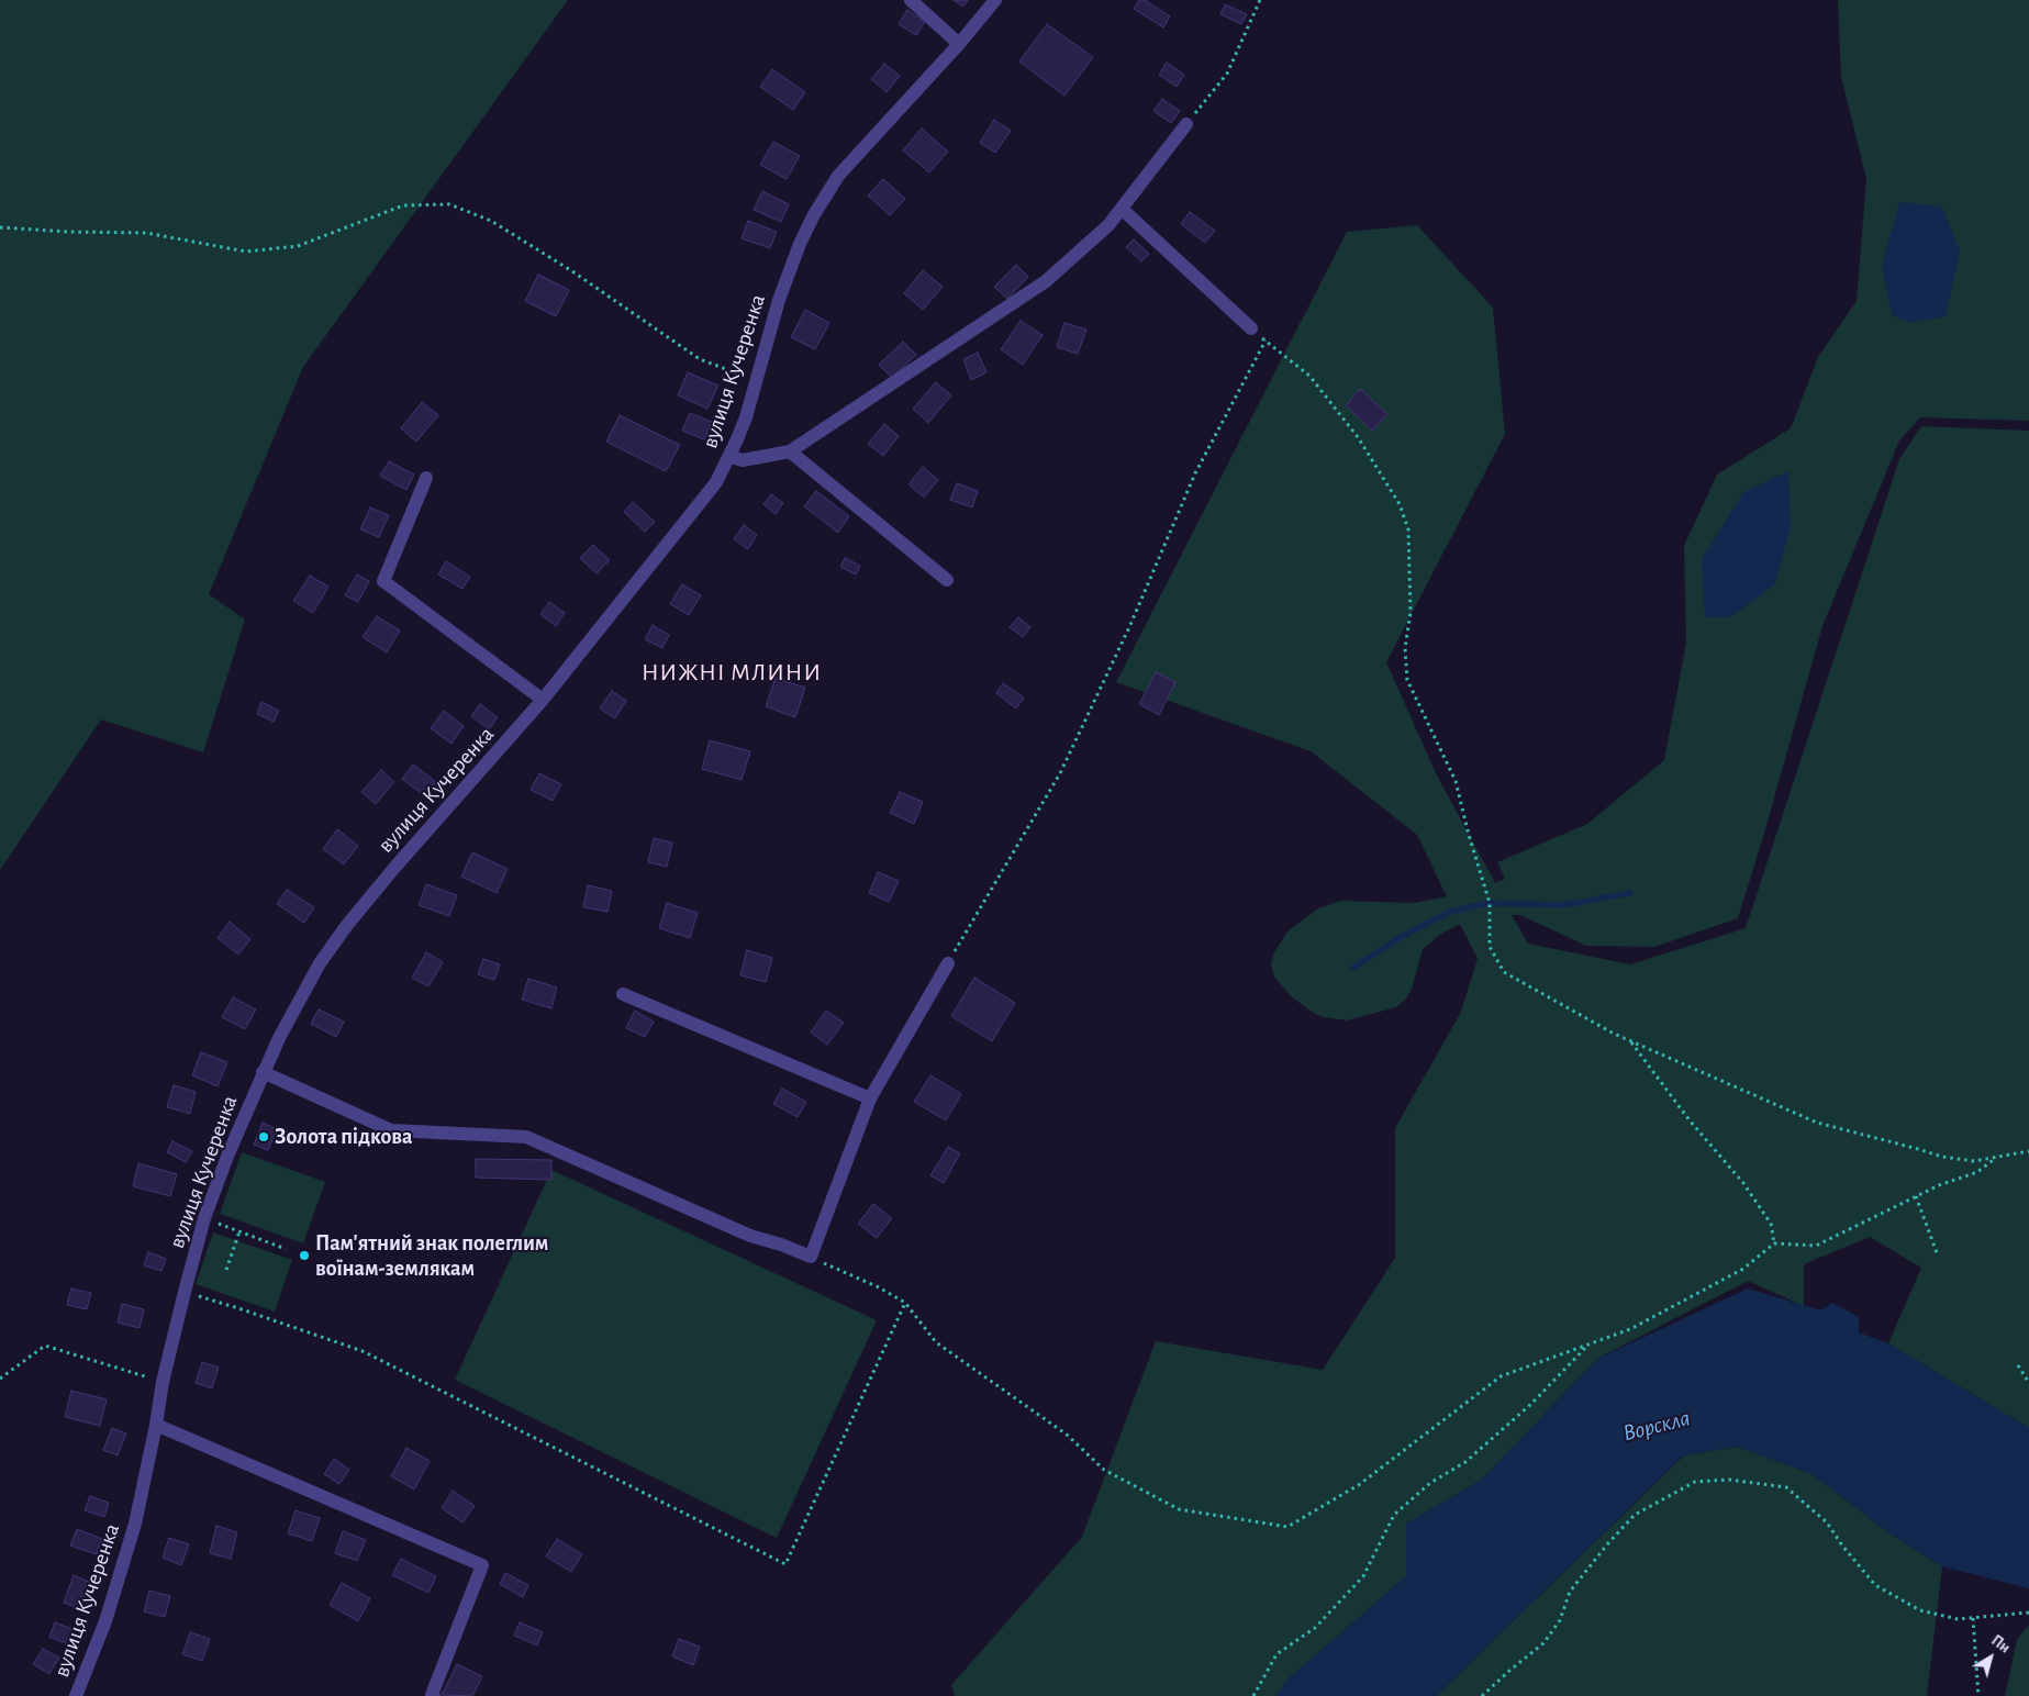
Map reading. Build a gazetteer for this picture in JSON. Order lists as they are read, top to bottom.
{
  "streets": {
    "street": ["вулиця Кучеренка"]
  },
  "districts": ["НИЖНІ МЛИНИ"],
  "water": ["Ворскла"],
  "places": ["Золота підкова", "Пам'ятний знак полеглим воїнам-землякам"],
  "north": "top right"
}
